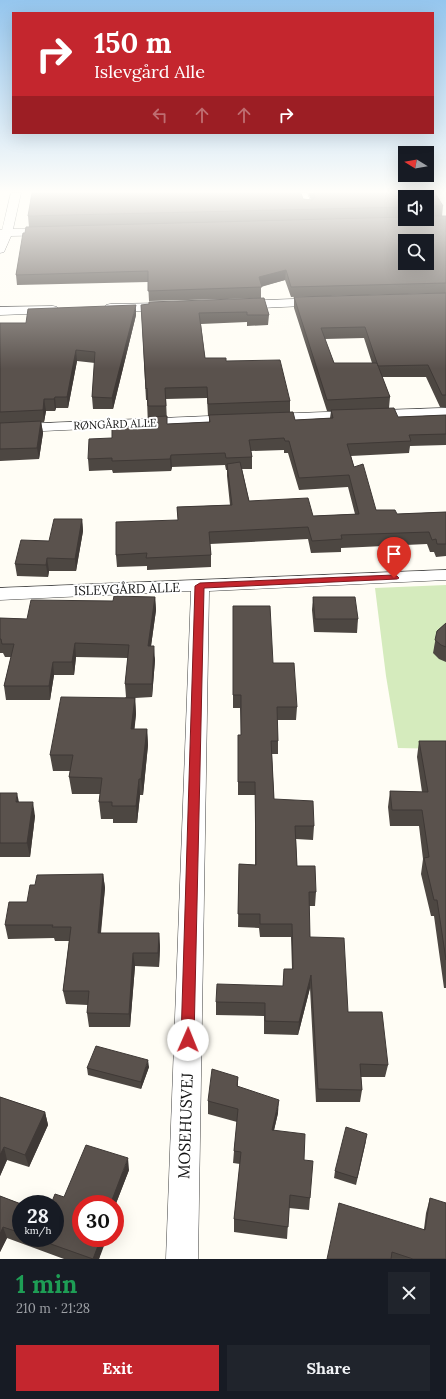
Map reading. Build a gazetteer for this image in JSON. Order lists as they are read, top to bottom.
{
  "streets": {
    "street": ["RØNGÅRD ALLE", "ISLEVGÅRD ALLE", "MOSEHUSVEJ"]
  },
  "crossings": [
    ["ISLEVGÅRD ALLE", "MOSEHUSVEJ"]
  ],
  "north": "left",
  "page": {
    "turn": ["150 m", "Islevgård Alle"],
    "speed": "28 km/h",
    "limit": "30",
    "heading": ["1 min", "210 m · 21:28"],
    "buttons": ["Exit", "Share"]
  }
}
